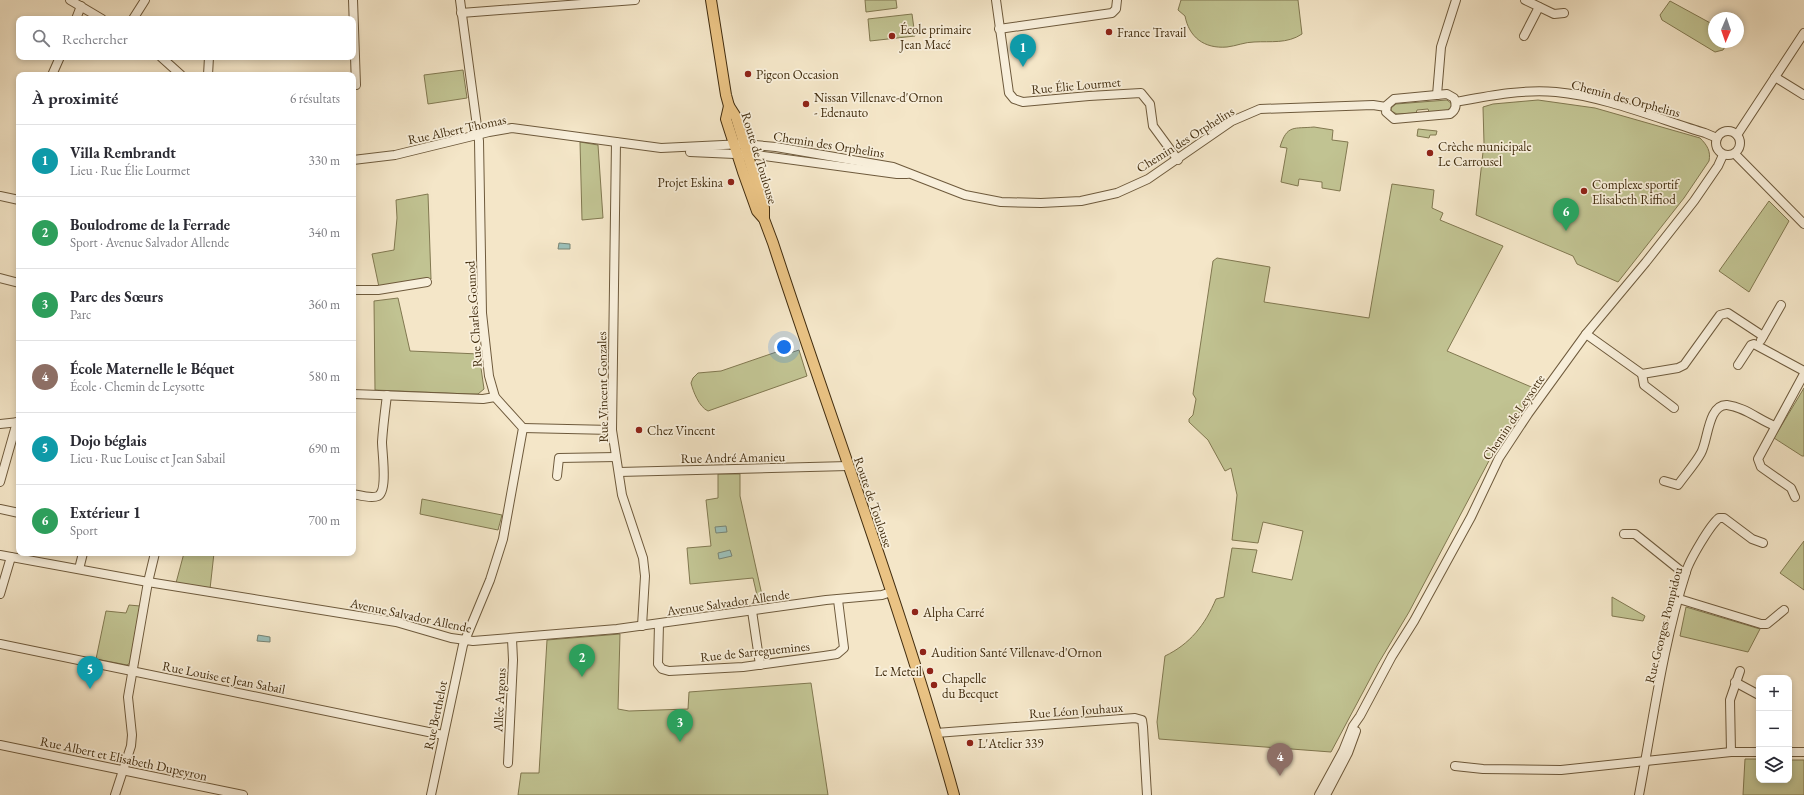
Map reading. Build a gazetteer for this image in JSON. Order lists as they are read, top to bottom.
{
  "streets": {
    "main road": ["Route de Toulouse"],
    "street": [
      "Rue Élie Lourmet",
      "Chemin des Orphelins",
      "Rue Albert Thomas",
      "Rue Charles Gounod",
      "Rue Vincent Gonzales",
      "Chemin de Leysotte",
      "Rue André Amanieu",
      "Avenue Salvador Allende",
      "Rue Georges Pompidou",
      "Rue de Sarreguemines",
      "Rue Louise et Jean Sabail",
      "Allée Argous",
      "Rue Léon Jouhaux",
      "Rue Berthelot",
      "Rue Albert et Elisabeth Dupeyron"
    ]
  },
  "crossings": [
    ["Rue Élie Lourmet", "Chemin des Orphelins"],
    ["Chemin des Orphelins", "Rue Albert Thomas"],
    ["Chemin des Orphelins", "Route de Toulouse"],
    ["Chemin des Orphelins", "Chemin de Leysotte"],
    ["Rue Albert Thomas", "Route de Toulouse"],
    ["Rue Albert Thomas", "Rue Charles Gounod"],
    ["Rue Albert Thomas", "Rue Vincent Gonzales"],
    ["Route de Toulouse", "Rue André Amanieu"],
    ["Route de Toulouse", "Avenue Salvador Allende"],
    ["Route de Toulouse", "Rue Léon Jouhaux"],
    ["Rue Vincent Gonzales", "Rue André Amanieu"],
    ["Rue Vincent Gonzales", "Avenue Salvador Allende"],
    ["Avenue Salvador Allende", "Rue de Sarreguemines"],
    ["Avenue Salvador Allende", "Allée Argous"],
    ["Avenue Salvador Allende", "Rue Berthelot"],
    ["Rue Louise et Jean Sabail", "Rue Berthelot"]
  ],
  "places": [
    "France Travail",
    "École primaire Jean Macé",
    "Pigeon Occasion",
    "Nissan Villenave-d'Ornon - Edenauto",
    "Crèche municipale Le Carrousel",
    "Projet Eskina",
    "Complexe sportif Elisabeth Riffiod",
    "Chez Vincent",
    "Alpha Carré",
    "Audition Santé Villenave-d'Ornon",
    "Le Meteil",
    "Chapelle du Becquet",
    "L'Atelier 339"
  ],
  "north": "bottom",
  "page": {
    "search": "Rechercher",
    "pins": [
      "1",
      "6",
      "2",
      "5",
      "3",
      "4"
    ],
    "heading": ["À proximité", "6 résultats"],
    "list": [
      {
        "mark": "1",
        "name": "Villa Rembrandt",
        "note": "Lieu · Rue Élie Lourmet",
        "value": "330 m"
      },
      {
        "mark": "2",
        "name": "Boulodrome de la Ferrade",
        "note": "Sport · Avenue Salvador Allende",
        "value": "340 m"
      },
      {
        "mark": "3",
        "name": "Parc des Sœurs",
        "note": "Parc",
        "value": "360 m"
      },
      {
        "mark": "4",
        "name": "École Maternelle le Béquet",
        "note": "École · Chemin de Leysotte",
        "value": "580 m"
      },
      {
        "mark": "5",
        "name": "Dojo béglais",
        "note": "Lieu · Rue Louise et Jean Sabail",
        "value": "690 m"
      },
      {
        "mark": "6",
        "name": "Extérieur 1",
        "note": "Sport",
        "value": "700 m"
      }
    ],
    "map_buttons": ["+", "−"]
  }
}
